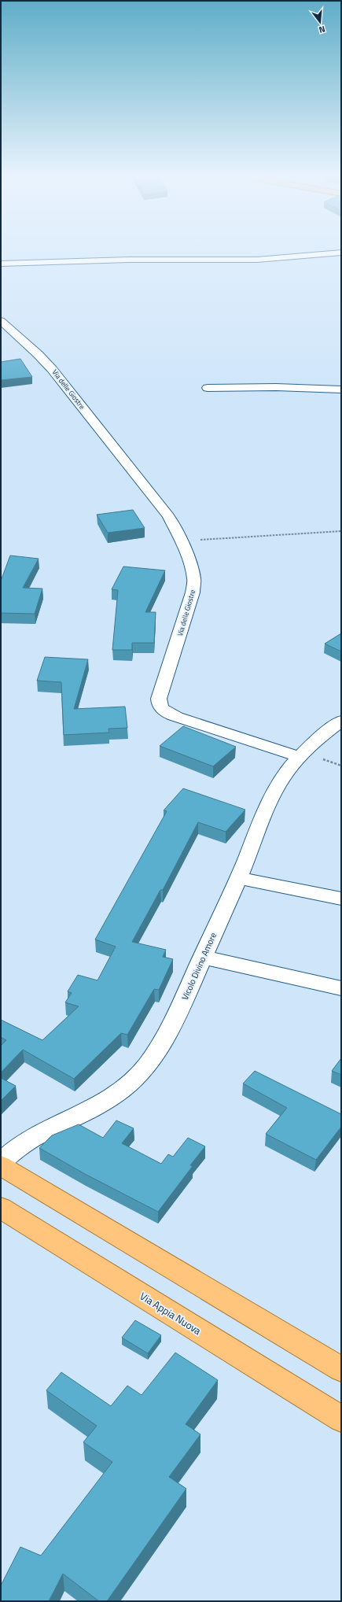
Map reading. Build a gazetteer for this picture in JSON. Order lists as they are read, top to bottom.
{
  "streets": {
    "main road": ["Via Appia Nuova"],
    "street": ["Via delle Giostre", "Vicolo Divino Amore"]
  },
  "crossings": [
    ["Via delle Giostre", "Vicolo Divino Amore"]
  ],
  "north": "bottom"
}
